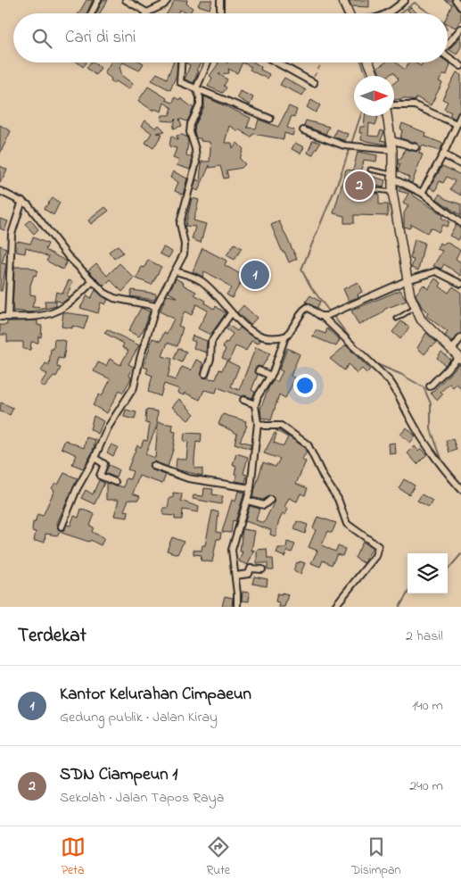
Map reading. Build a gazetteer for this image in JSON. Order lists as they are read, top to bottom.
{
  "north": "right",
  "page": {
    "search": "Cari di sini",
    "pins": ["2", "1"],
    "heading": ["Terdekat", "2 hasil"],
    "list": [
      {
        "mark": "1",
        "name": "Kantor Kelurahan Cimpaeun",
        "note": "Gedung publik · Jalan Kiray",
        "value": "140 m"
      },
      {
        "mark": "2",
        "name": "SDN Ciampeun 1",
        "note": "Sekolah · Jalan Tapos Raya",
        "value": "240 m"
      }
    ],
    "nav": ["Peta", "Rute", "Disimpan"]
  }
}
